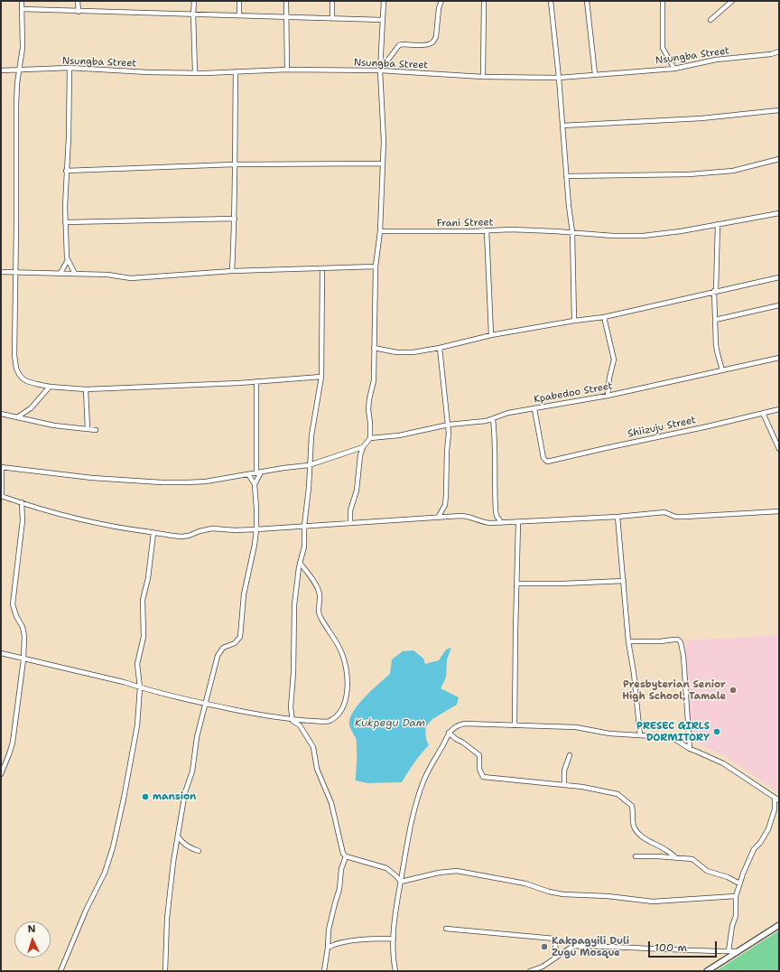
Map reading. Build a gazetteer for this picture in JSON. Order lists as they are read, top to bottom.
{
  "streets": {
    "street": [
      "Nsungba Street",
      "Frani Street",
      "Kpabedoo Street",
      "Shiizuju Street"
    ]
  },
  "crossings": [
    ["Kpabedoo Street", "Shiizuju Street"]
  ],
  "water": ["Kukpegu Dam"],
  "places": [
    "Presbyterian Senior High School, Tamale",
    "PRESEC GIRLS DORMITORY",
    "mansion",
    "Kakpagyili Duli Zugu Mosque"
  ],
  "scale_bar": "100 m",
  "north": "top"
}
